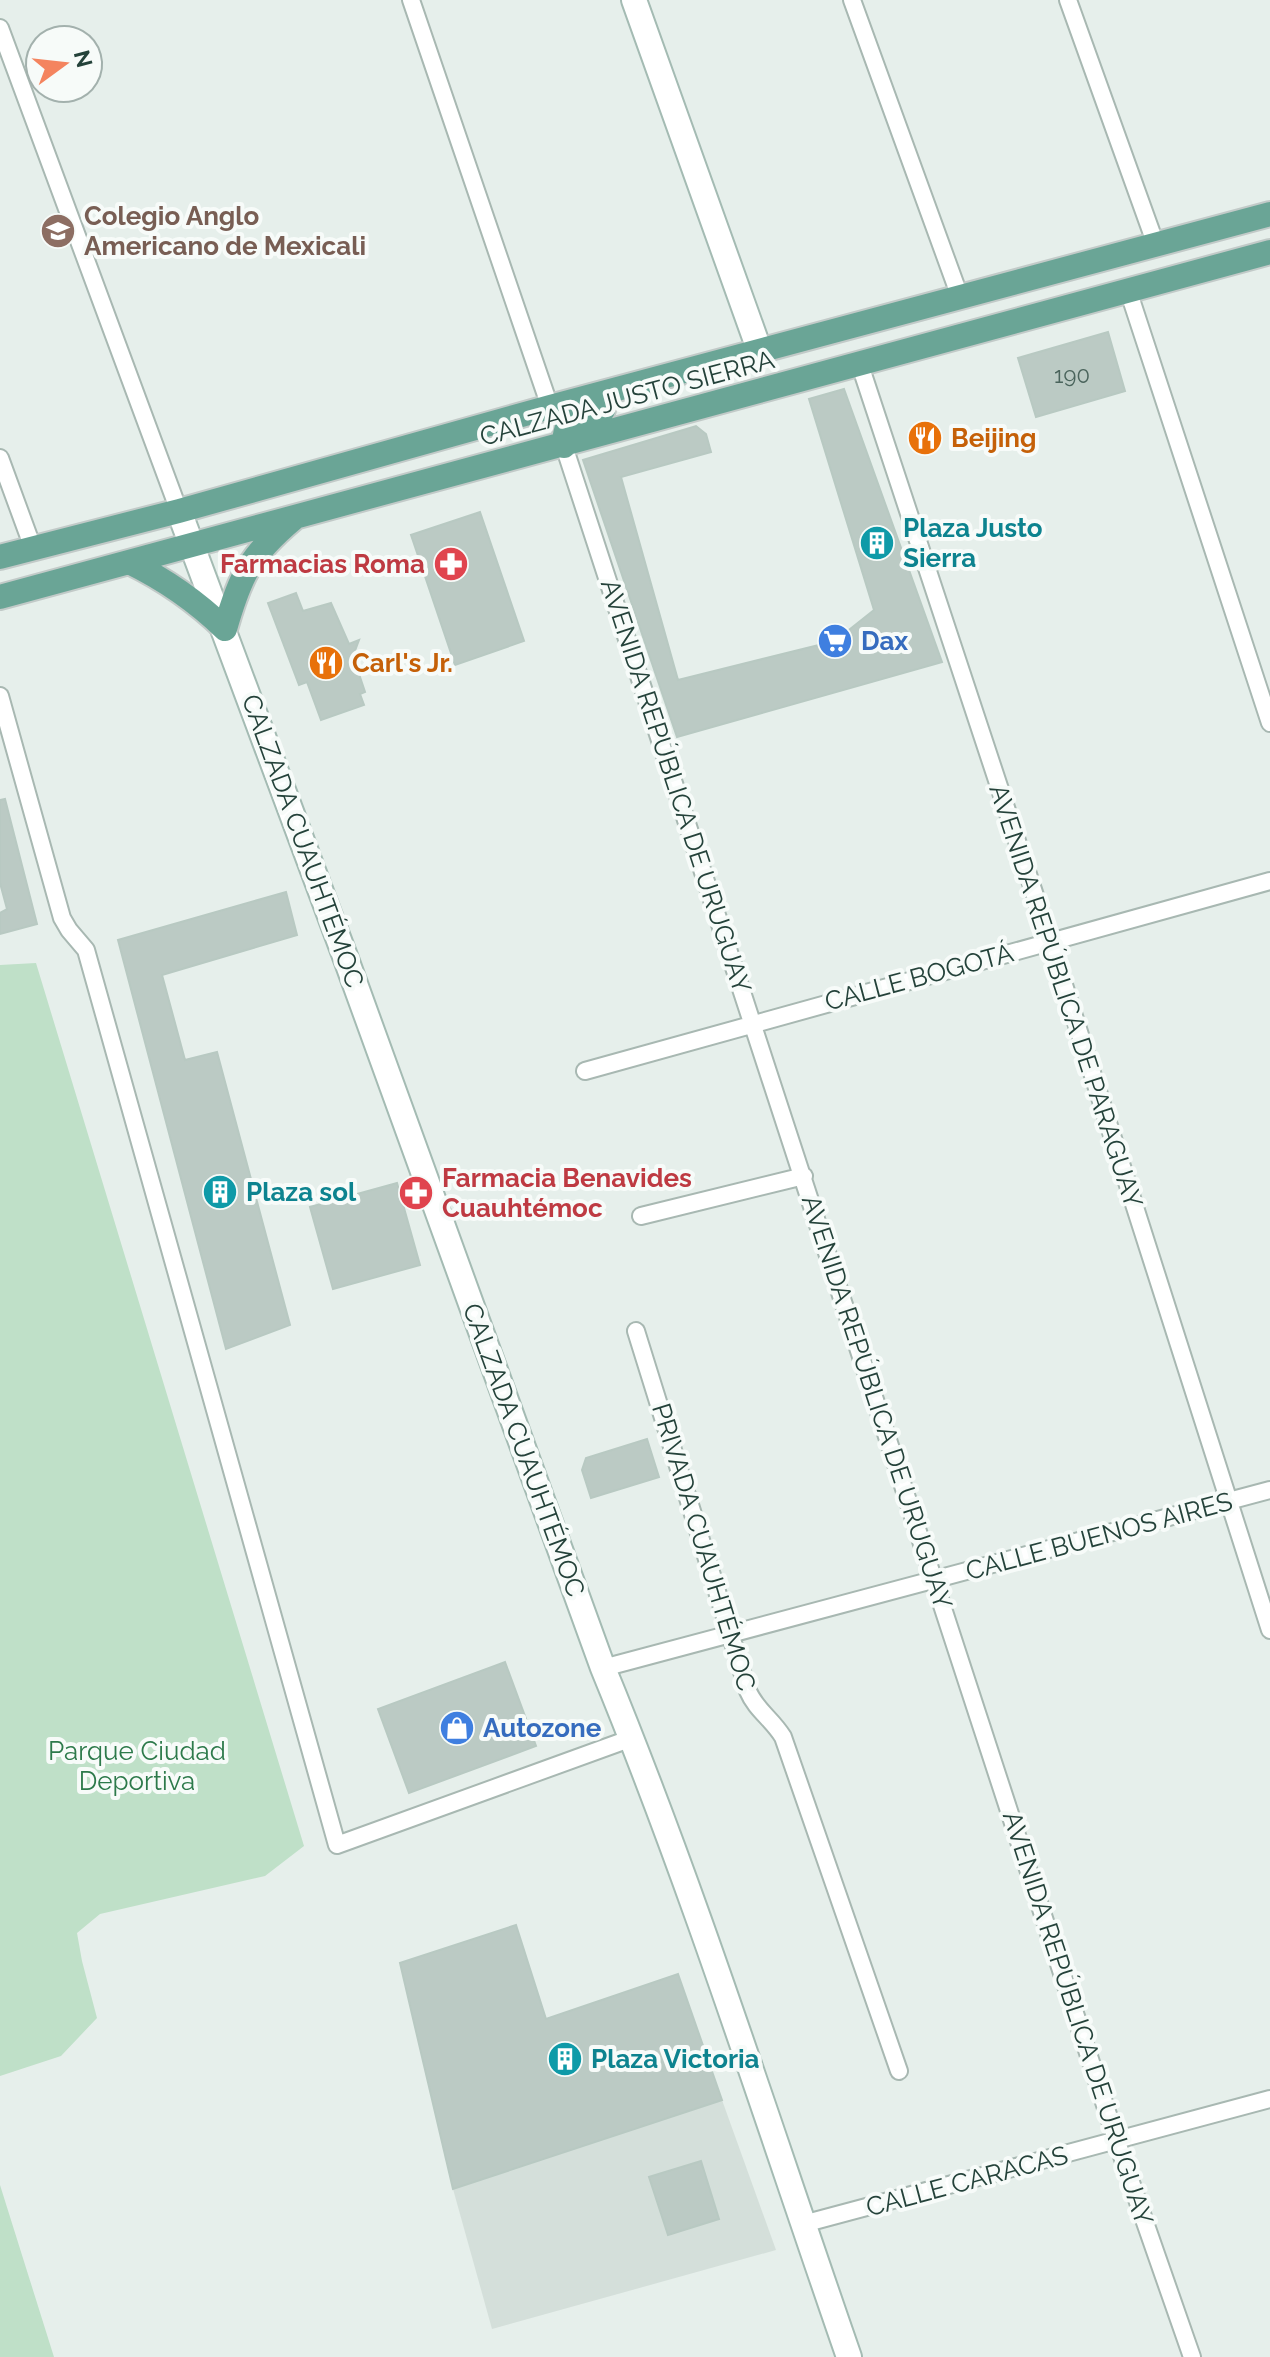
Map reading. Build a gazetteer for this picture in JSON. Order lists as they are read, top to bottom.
{
  "streets": {
    "main road": ["CALZADA JUSTO SIERRA", "CALZADA CUAUHTÉMOC"],
    "street": [
      "AVENIDA REPÚBLICA DE URUGUAY",
      "CALLE BOGOTÁ",
      "AVENIDA REPÚBLICA DE PARAGUAY",
      "CALLE BUENOS AIRES",
      "PRIVADA CUAUHTÉMOC",
      "CALLE CARACAS"
    ]
  },
  "crossings": [
    ["CALZADA JUSTO SIERRA", "AVENIDA REPÚBLICA DE URUGUAY"],
    ["CALZADA JUSTO SIERRA", "CALZADA CUAUHTÉMOC"],
    ["CALZADA JUSTO SIERRA", "AVENIDA REPÚBLICA DE PARAGUAY"],
    ["AVENIDA REPÚBLICA DE URUGUAY", "CALLE BOGOTÁ"],
    ["AVENIDA REPÚBLICA DE URUGUAY", "CALLE BUENOS AIRES"],
    ["AVENIDA REPÚBLICA DE URUGUAY", "CALLE CARACAS"],
    ["CALZADA CUAUHTÉMOC", "CALLE BUENOS AIRES"],
    ["CALZADA CUAUHTÉMOC", "CALLE CARACAS"],
    ["CALLE BOGOTÁ", "AVENIDA REPÚBLICA DE PARAGUAY"],
    ["AVENIDA REPÚBLICA DE PARAGUAY", "CALLE BUENOS AIRES"],
    ["CALLE BUENOS AIRES", "PRIVADA CUAUHTÉMOC"]
  ],
  "parks": ["Parque Ciudad Deportiva"],
  "places": {
    "school or university": ["Colegio Anglo Americano de Mexicali"],
    "restaurant": ["Beijing", "Carl's Jr."],
    "building": ["Plaza Justo Sierra", "Plaza sol", "Plaza Victoria"],
    "pharmacy": ["Farmacias Roma", "Farmacia Benavides Cuauhtémoc"],
    "supermarket": ["Dax"],
    "shop": ["Autozone"]
  },
  "house_numbers": ["190"],
  "north": "right"
}
